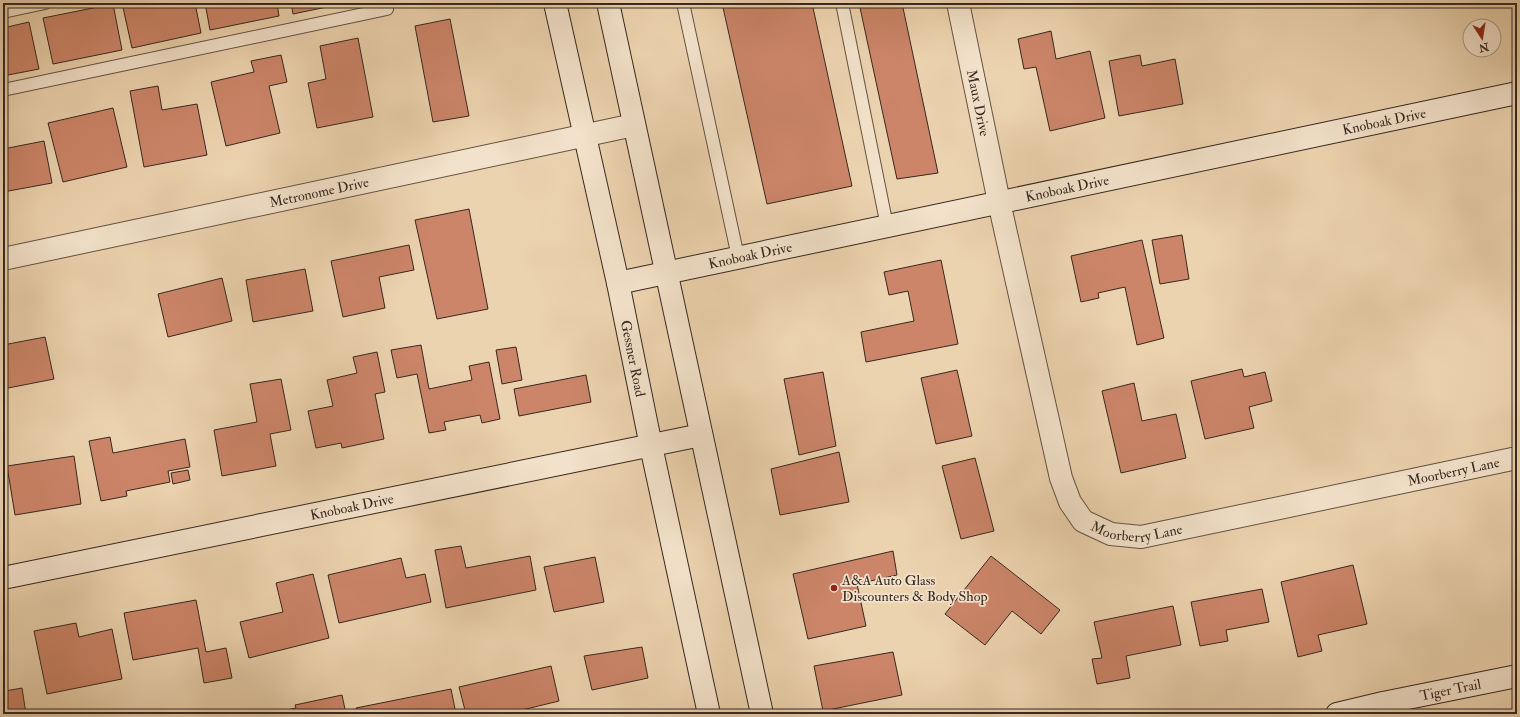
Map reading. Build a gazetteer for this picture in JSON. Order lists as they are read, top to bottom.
{
  "streets": {
    "street": [
      "Maux Drive",
      "Knoboak Drive",
      "Metronome Drive",
      "Gessner Road",
      "Moorberry Lane",
      "Tiger Trail"
    ]
  },
  "crossings": [
    ["Maux Drive", "Knoboak Drive"],
    ["Maux Drive", "Moorberry Lane"],
    ["Knoboak Drive", "Gessner Road"],
    ["Knoboak Drive", "Moorberry Lane"],
    ["Metronome Drive", "Gessner Road"]
  ],
  "places": ["A&A Auto Glass Discounters & Body Shop"],
  "north": "bottom"
}
